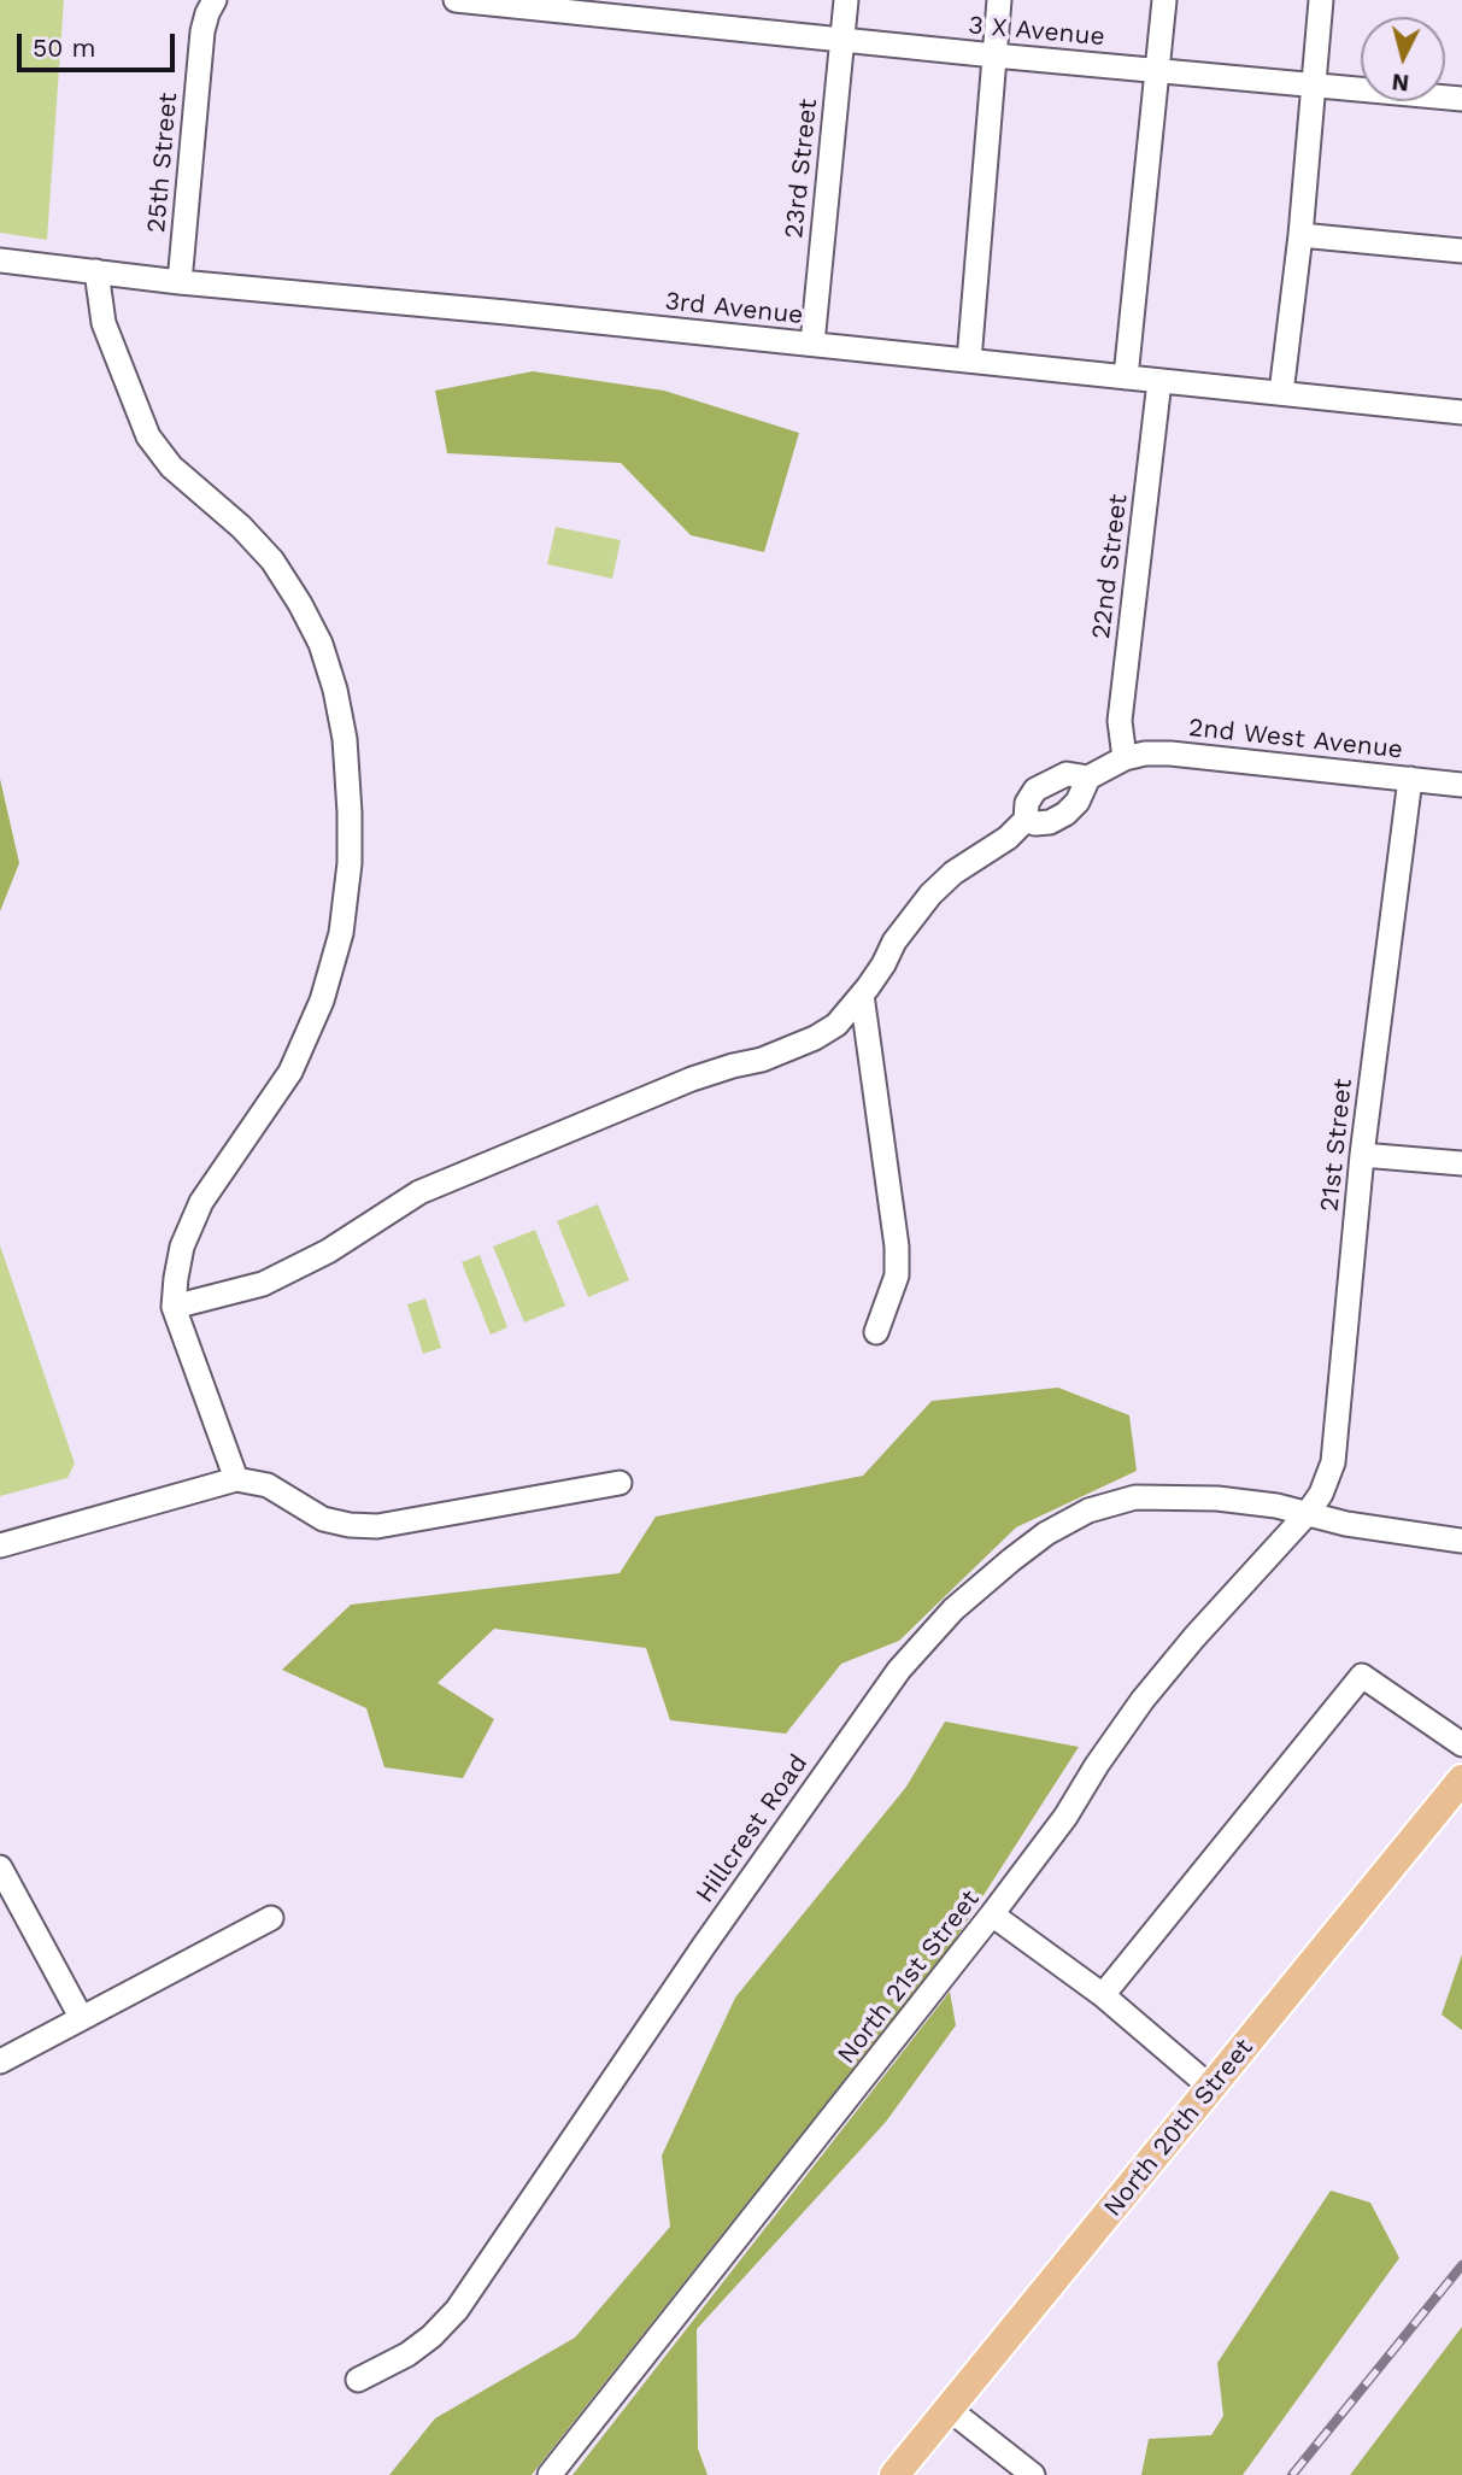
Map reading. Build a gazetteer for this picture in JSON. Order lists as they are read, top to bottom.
{
  "streets": {
    "main road": ["North 20th Street"],
    "street": [
      "3 X Avenue",
      "25th Street",
      "23rd Street",
      "3rd Avenue",
      "22nd Street",
      "2nd West Avenue",
      "21st Street",
      "Hillcrest Road",
      "North 21st Street"
    ]
  },
  "crossings": [
    ["3 X Avenue", "23rd Street"],
    ["25th Street", "3rd Avenue"],
    ["23rd Street", "3rd Avenue"],
    ["3rd Avenue", "22nd Street"],
    ["22nd Street", "2nd West Avenue"],
    ["2nd West Avenue", "21st Street"],
    ["21st Street", "Hillcrest Road"],
    ["21st Street", "North 21st Street"],
    ["Hillcrest Road", "North 21st Street"]
  ],
  "scale_bar": "50 m",
  "north": "bottom"
}
